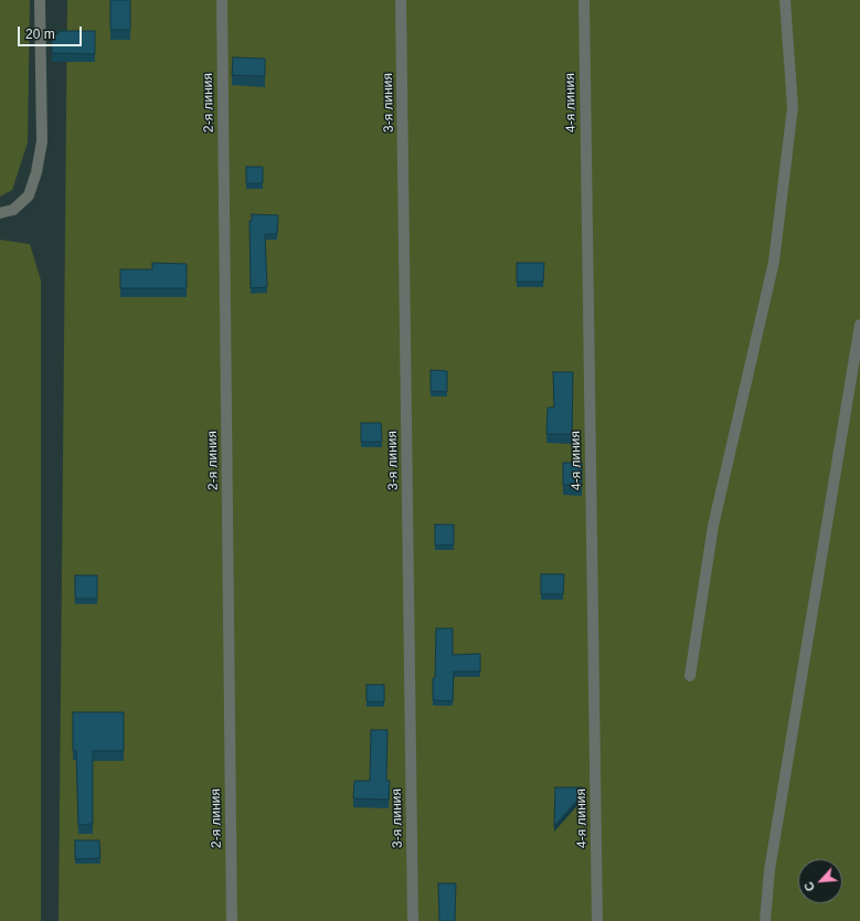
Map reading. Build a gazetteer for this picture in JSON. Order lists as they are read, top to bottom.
{
  "streets": {
    "lane": ["2-я линия", "3-я линия", "4-я линия"]
  },
  "scale_bar": "20 m",
  "north": "bottom left"
}
